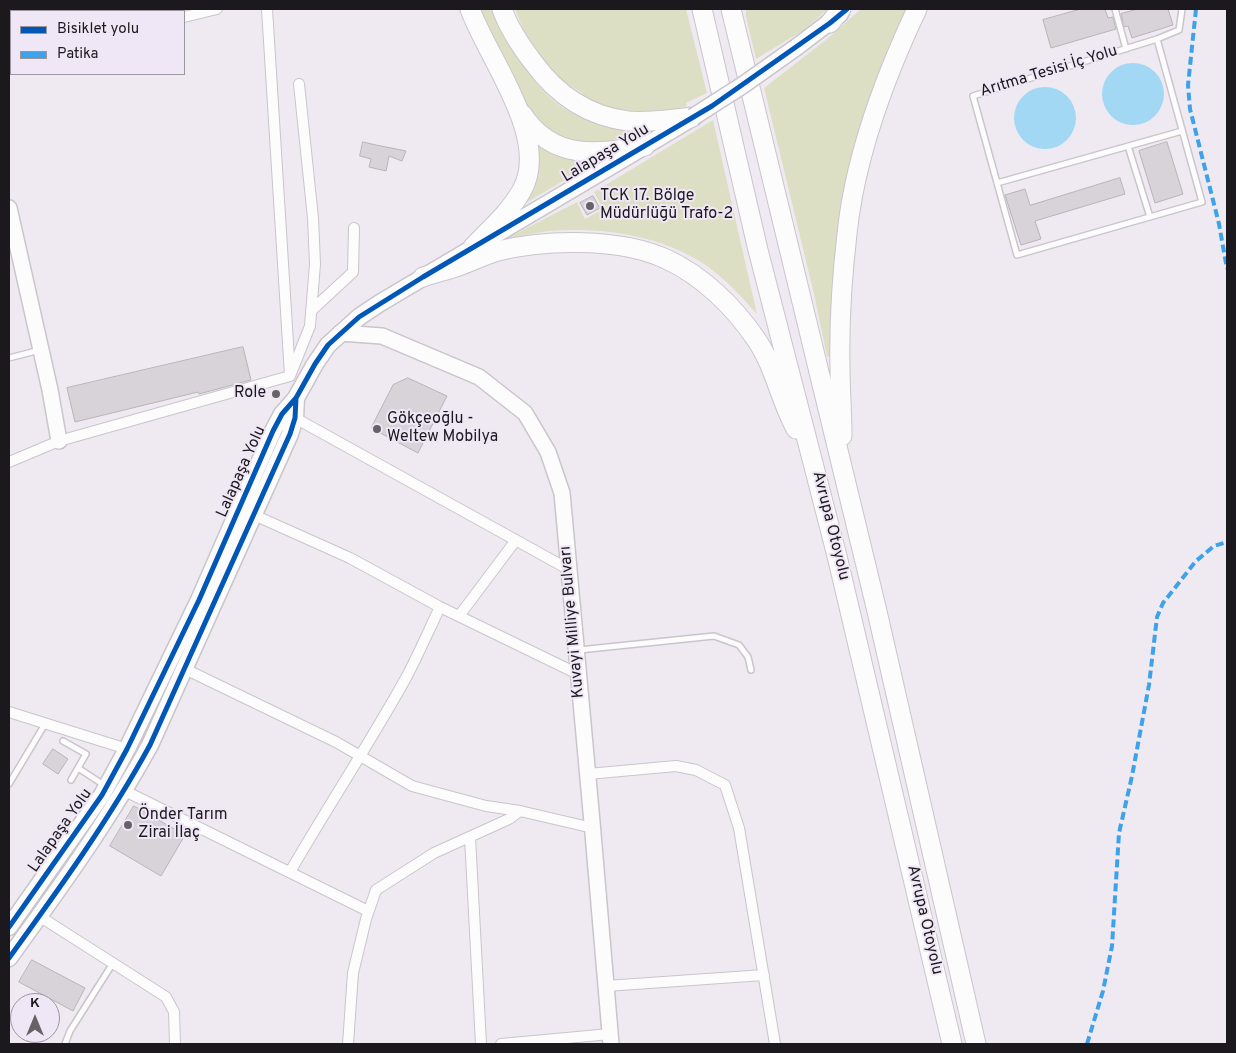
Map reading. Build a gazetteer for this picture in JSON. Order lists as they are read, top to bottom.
{
  "streets": {
    "highway": ["Avrupa Otoyolu"],
    "main road": ["Lalapaşa Yolu"],
    "street": ["Kuvayi Milliye Bulvarı"],
    "lane": ["Arıtma Tesisi İç Yolu"]
  },
  "crossings": [
    ["Lalapaşa Yolu", "Kuvayi Milliye Bulvarı"]
  ],
  "places": [
    "TCK 17. Bölge Müdürlüğü Trafo-2",
    "Role",
    "Gökçeoğlu - Weltew Mobilya",
    "Önder Tarım Zirai İlaç"
  ],
  "legend": ["Bisiklet yolu", "Patika"],
  "north": "top"
}
